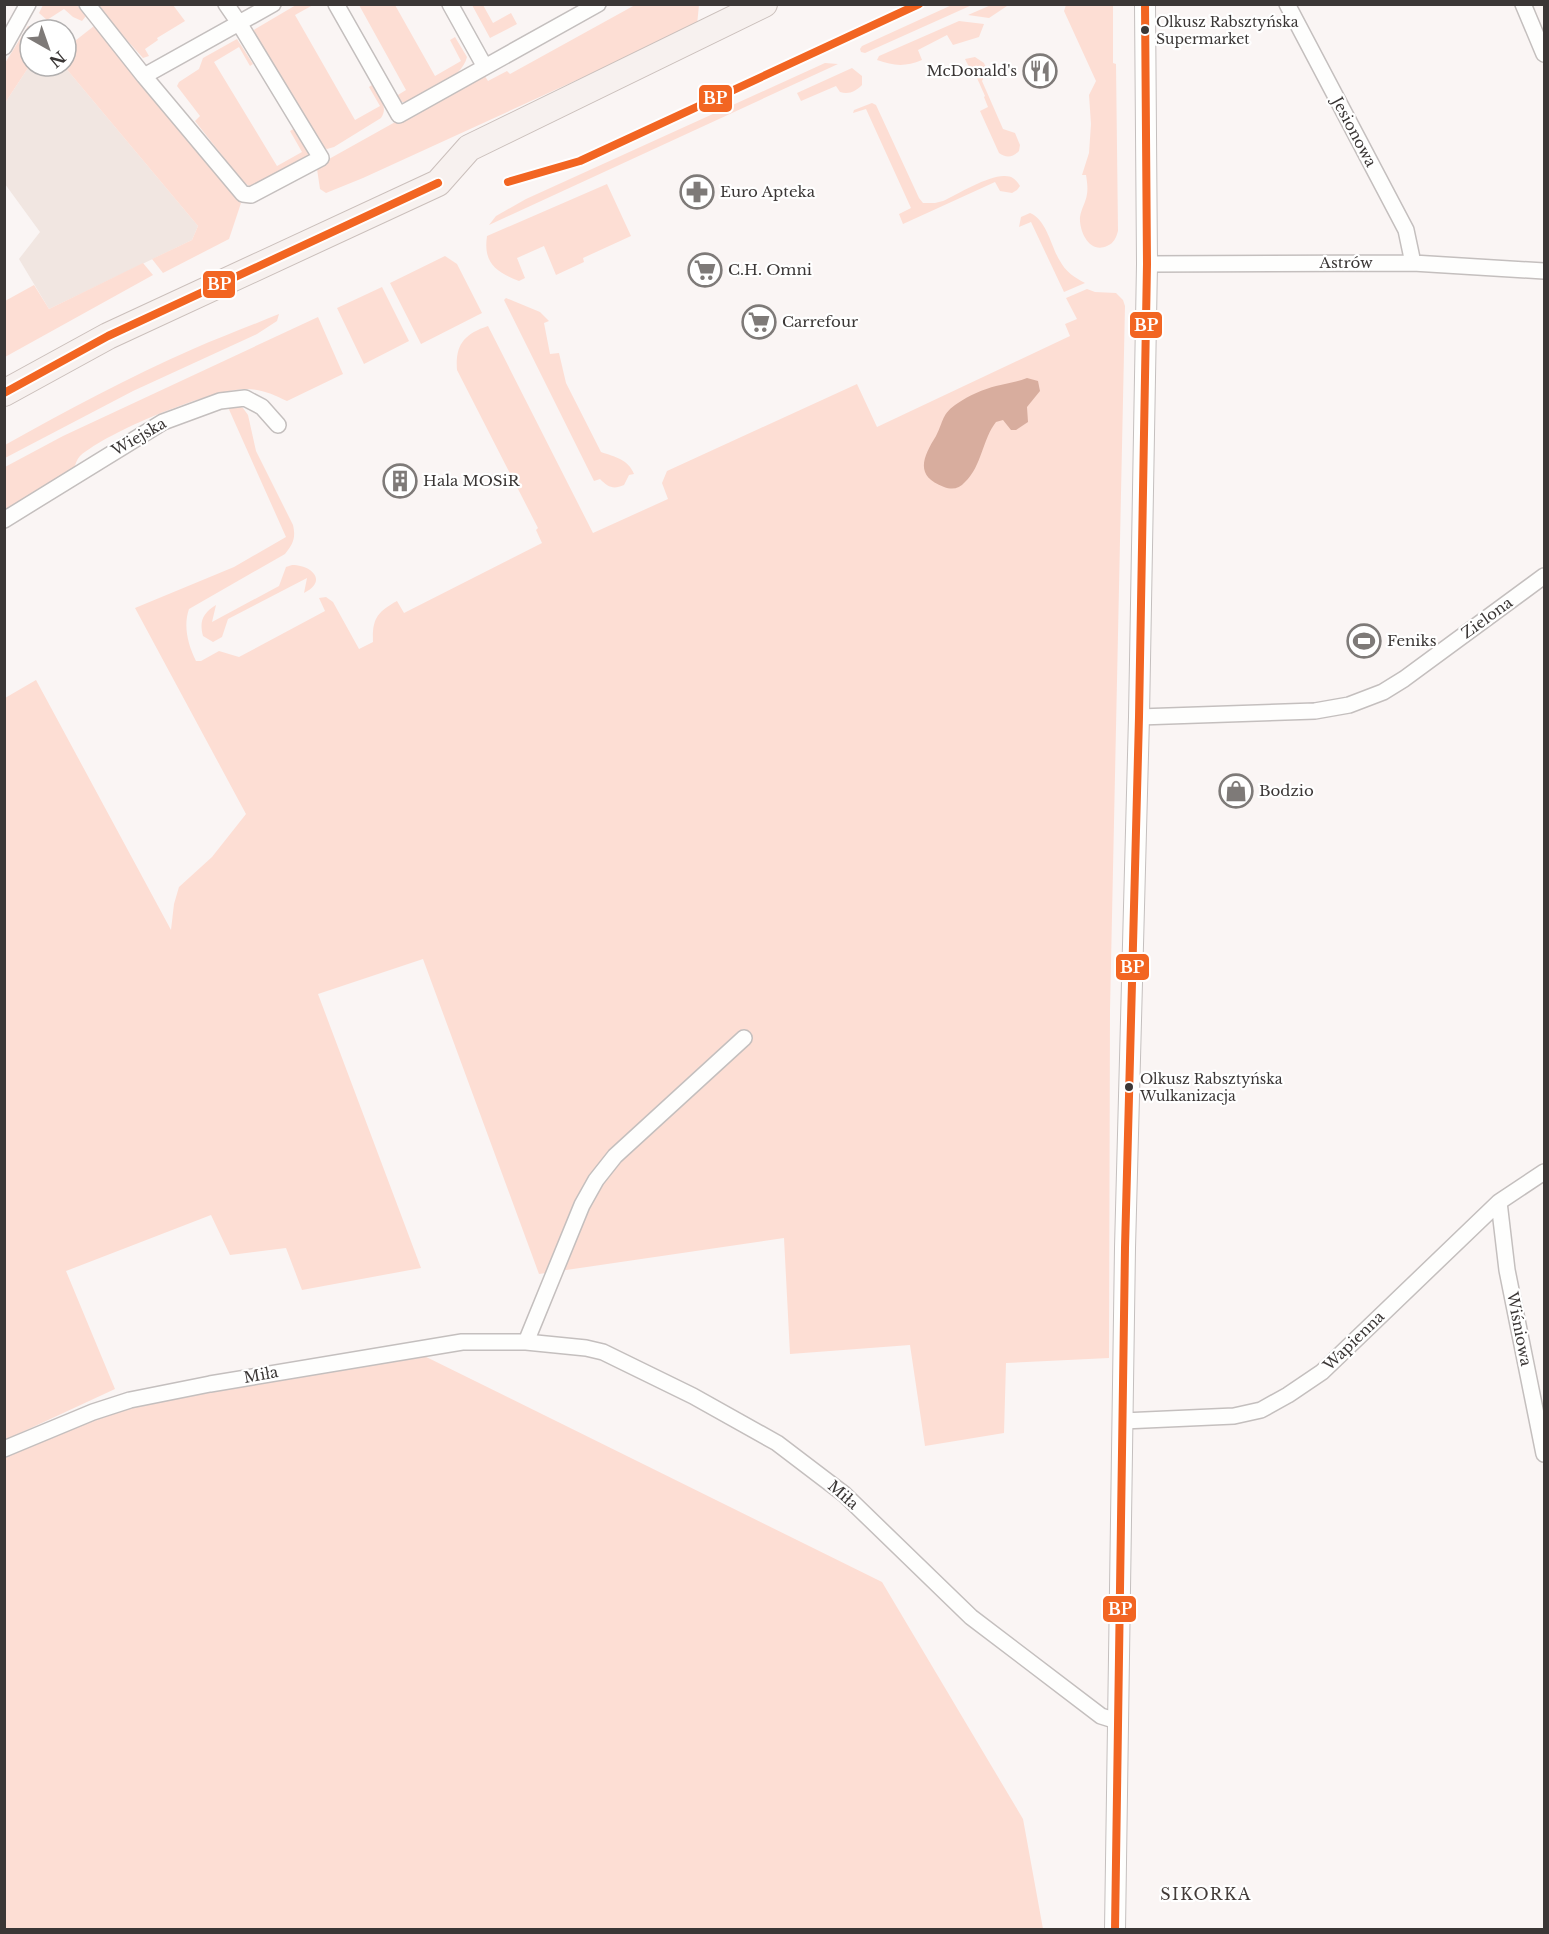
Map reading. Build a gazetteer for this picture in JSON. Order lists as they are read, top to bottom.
{
  "streets": {
    "street": [
      "Jesionowa",
      "Astrów",
      "Wiejska",
      "Zielona",
      "Wiśniowa",
      "Wapienna",
      "Miła"
    ]
  },
  "crossings": [
    ["Jesionowa", "Astrów"],
    ["Wiśniowa", "Wapienna"]
  ],
  "districts": ["SIKORKA"],
  "places": {
    "other": ["Olkusz Rabsztyńska Supermarket", "Olkusz Rabsztyńska Wulkanizacja"],
    "restaurant": ["McDonald's"],
    "pharmacy": ["Euro Apteka"],
    "supermarket": ["C.H. Omni", "Carrefour"],
    "building": ["Hala MOSiR"],
    "sports": ["Feniks"],
    "shop": ["Bodzio"]
  },
  "lines": ["transit line BP"],
  "north": "bottom right"
}
